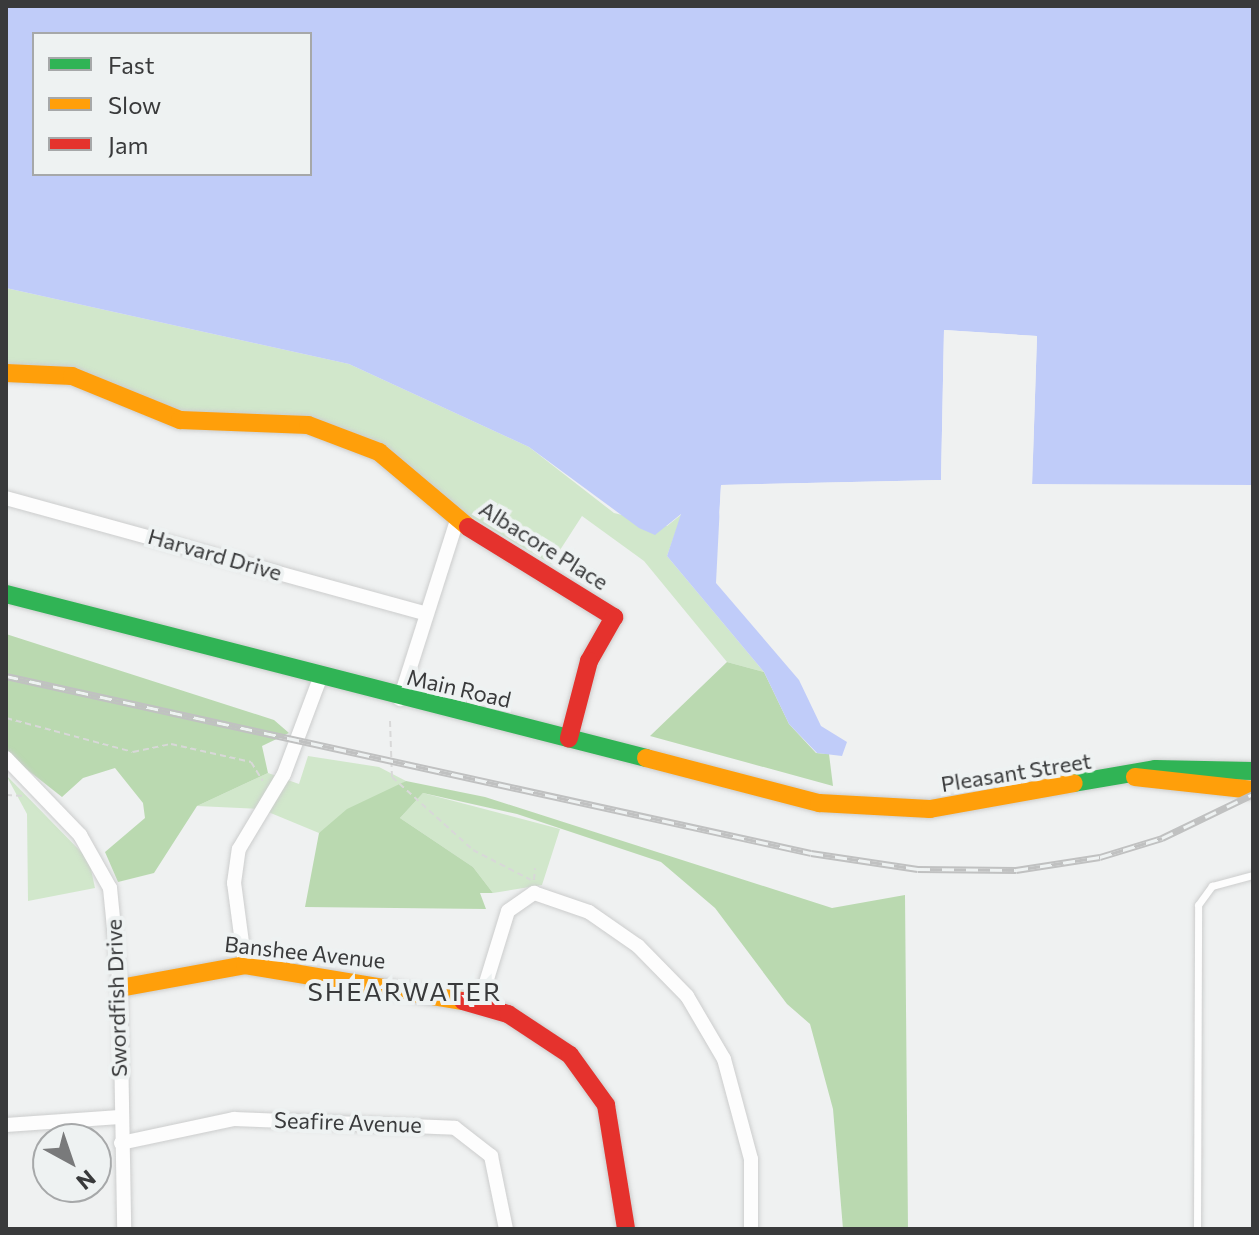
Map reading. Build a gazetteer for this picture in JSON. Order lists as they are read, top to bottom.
{
  "streets": {
    "street": [
      "Albacore Place",
      "Harvard Drive",
      "Main Road",
      "Pleasant Street",
      "Banshee Avenue",
      "Swordfish Drive",
      "Seafire Avenue"
    ]
  },
  "crossings": [
    ["Albacore Place", "Harvard Drive"],
    ["Albacore Place", "Main Road"],
    ["Main Road", "Pleasant Street"],
    ["Banshee Avenue", "Swordfish Drive"],
    ["Swordfish Drive", "Seafire Avenue"]
  ],
  "districts": ["SHEARWATER"],
  "legend": ["Fast", "Slow", "Jam"],
  "north": "bottom right"
}
